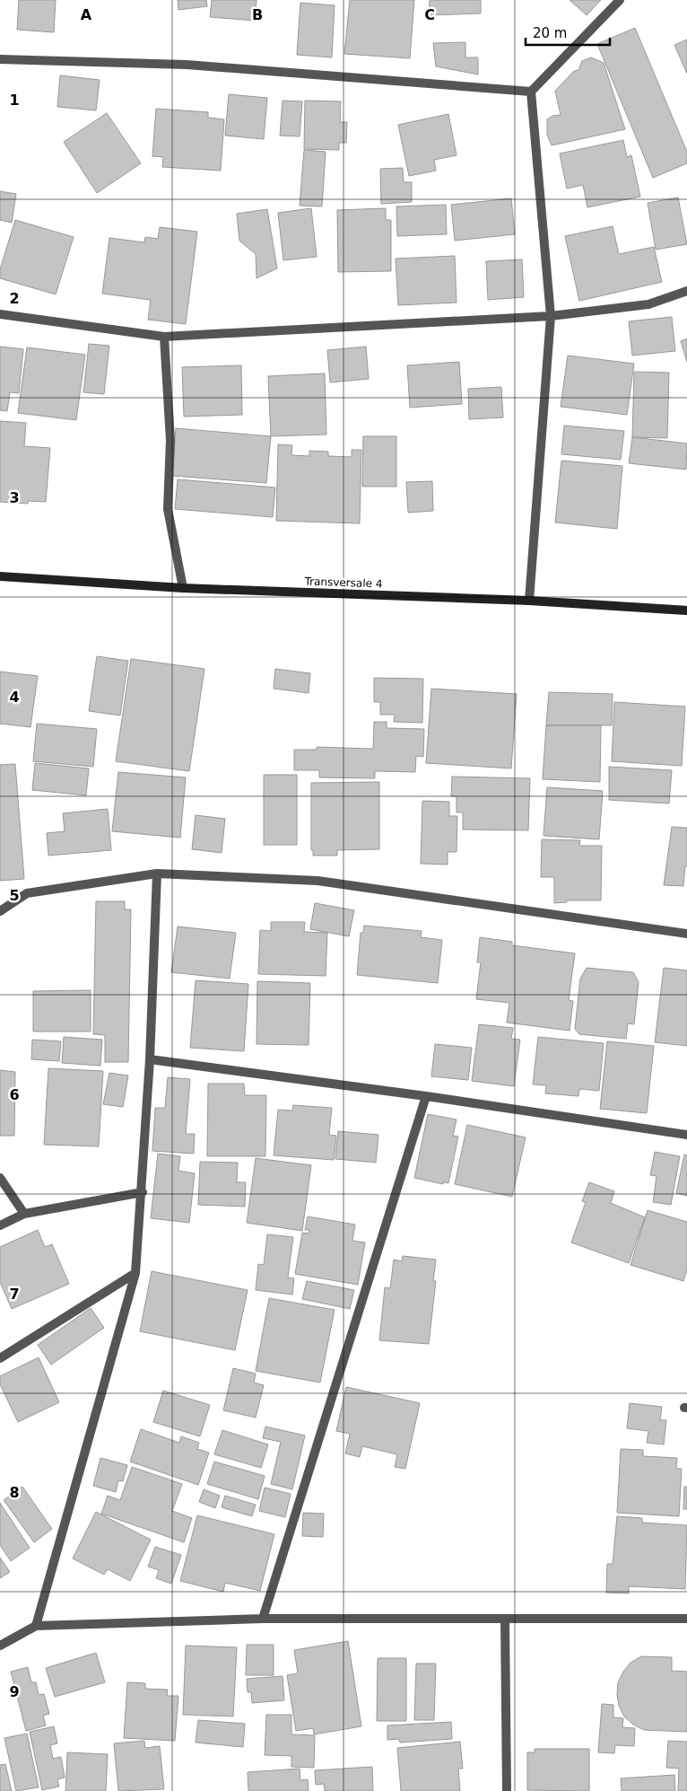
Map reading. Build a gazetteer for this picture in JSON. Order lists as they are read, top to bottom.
{
  "streets": {
    "main road": ["Transversale 4"]
  },
  "scale_bar": "20 m",
  "grid": {
    "columns": ["A", "B", "C"],
    "rows": [
      "1",
      "2",
      "3",
      "4",
      "5",
      "6",
      "7",
      "8",
      "9"
    ]
  }
}
